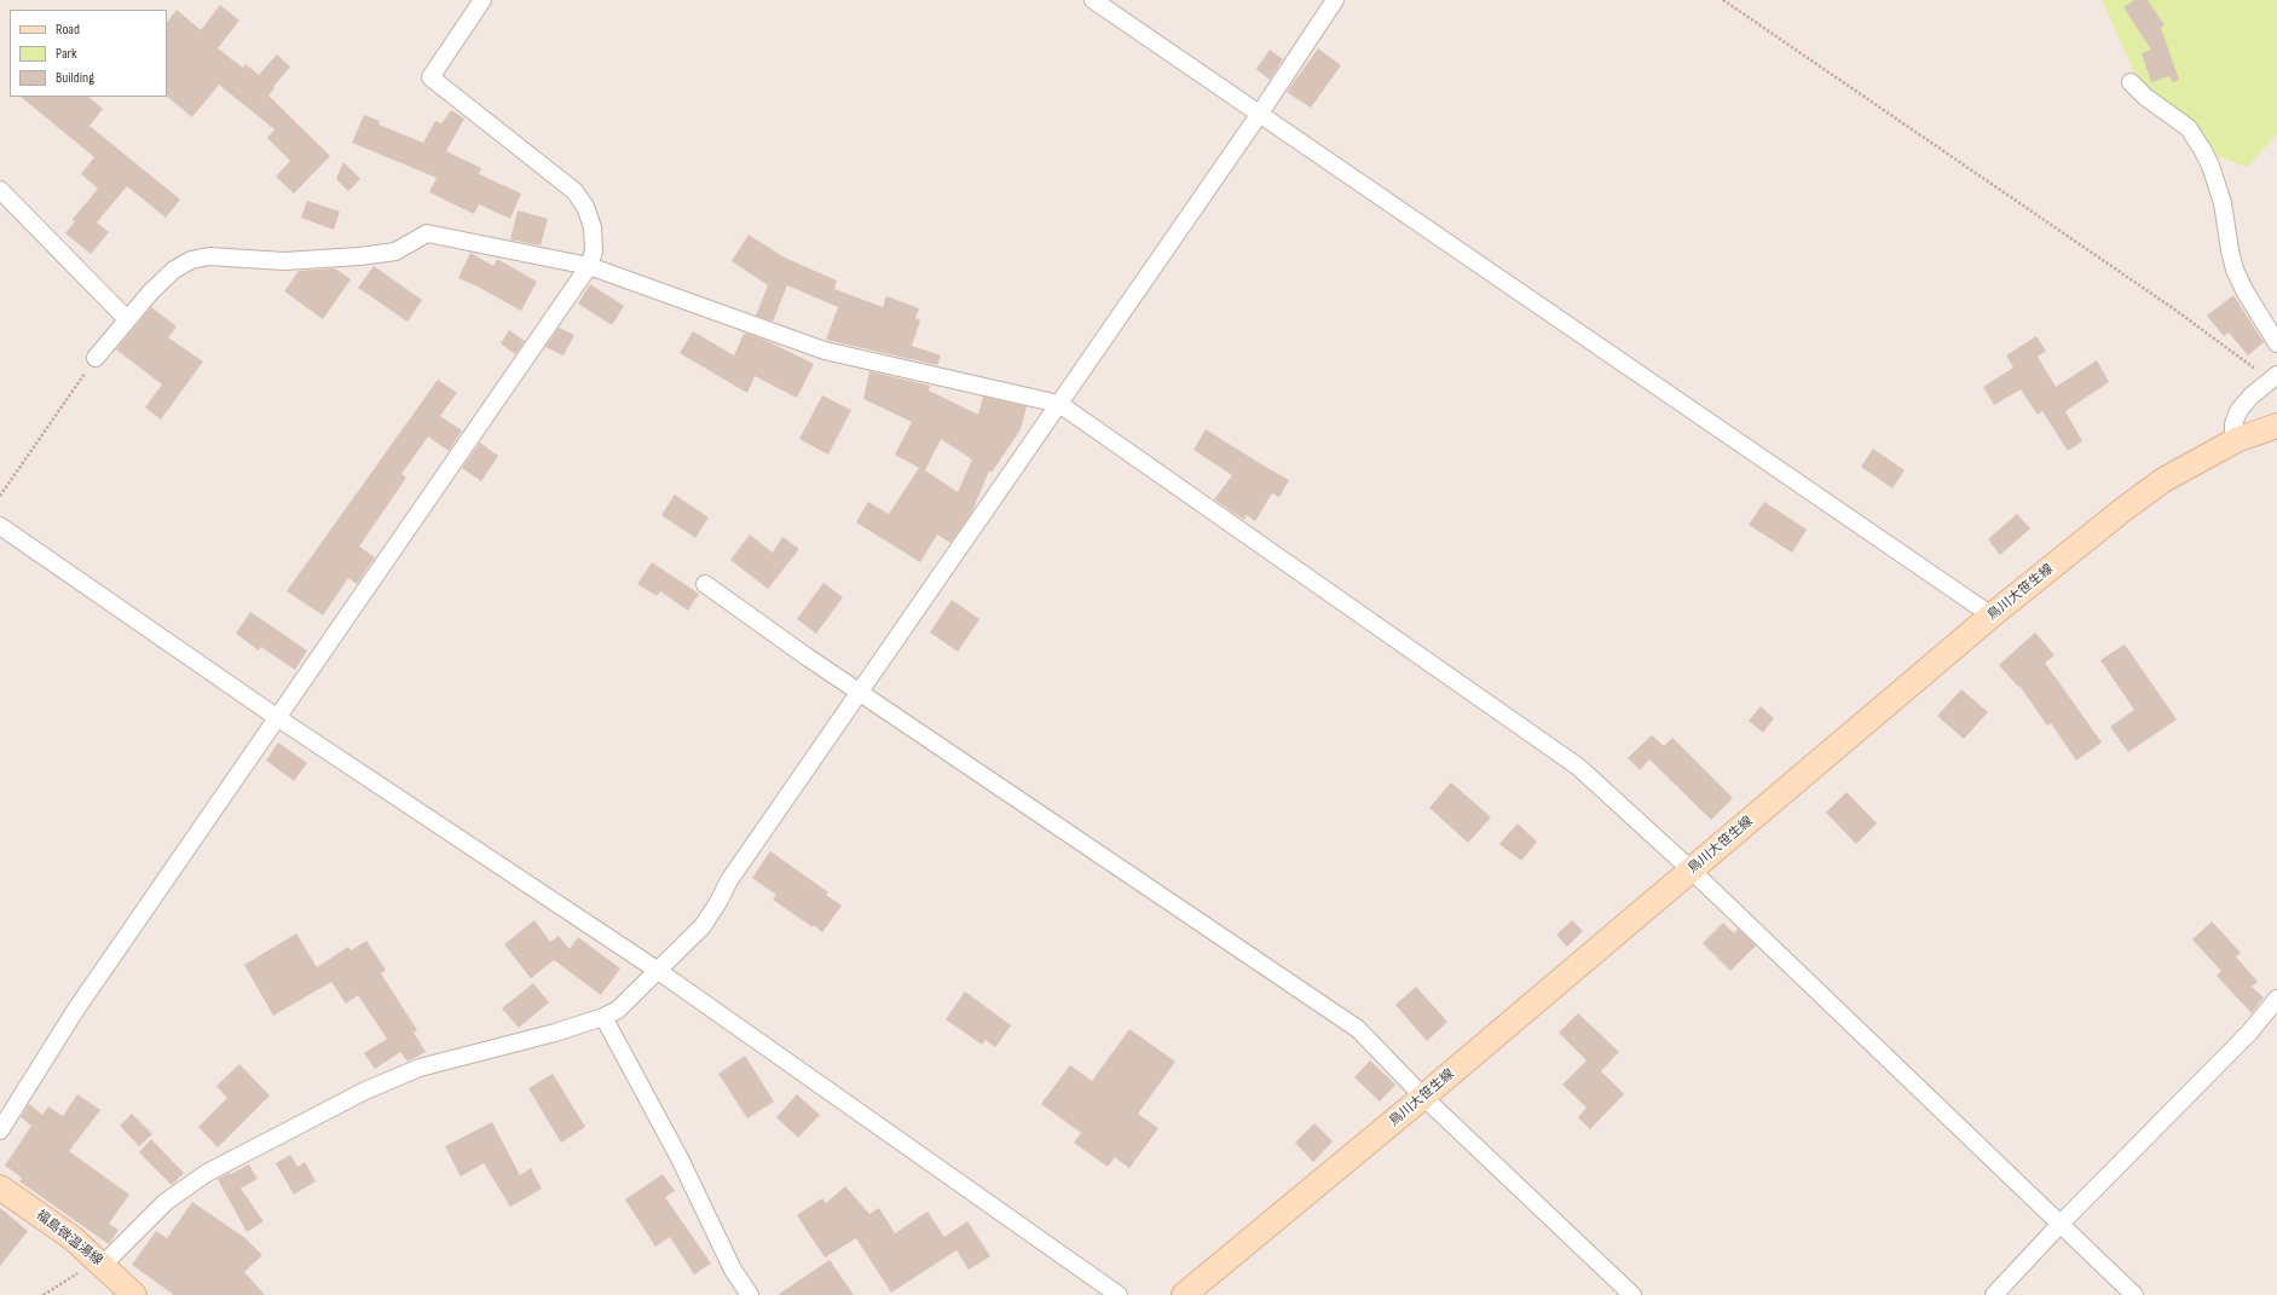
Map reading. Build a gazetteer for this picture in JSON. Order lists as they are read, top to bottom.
{
  "streets": {
    "street": ["鳥川大笹生線", "福島微温湯線"]
  },
  "legend": ["Road", "Park", "Building"]
}
